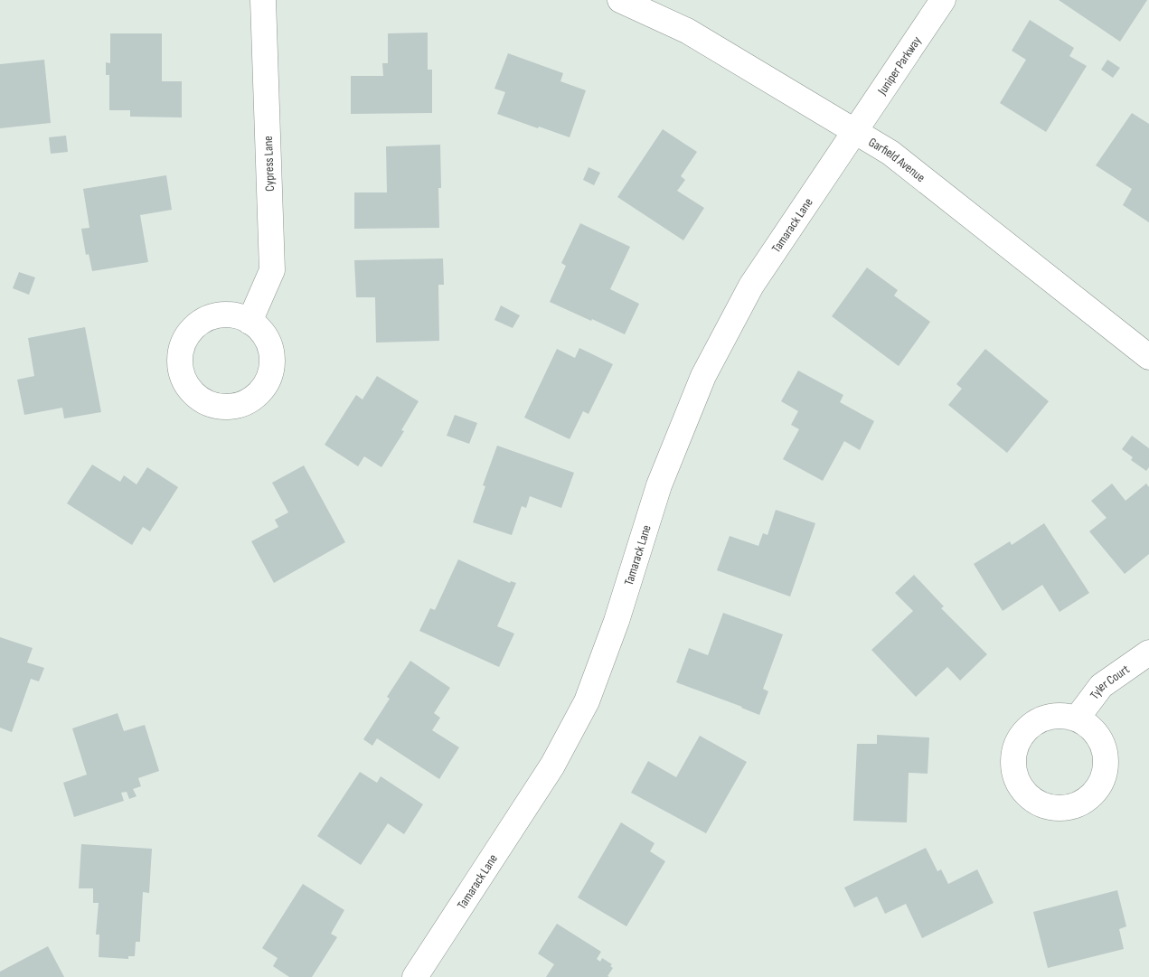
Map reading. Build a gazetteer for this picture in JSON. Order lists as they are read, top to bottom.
{
  "streets": {
    "street": [
      "Juniper Parkway",
      "Garfield Avenue",
      "Cypress Lane",
      "Tamarack Lane",
      "Tyler Court"
    ]
  },
  "crossings": [
    ["Juniper Parkway", "Garfield Avenue"],
    ["Juniper Parkway", "Tamarack Lane"],
    ["Garfield Avenue", "Tamarack Lane"]
  ]
}
